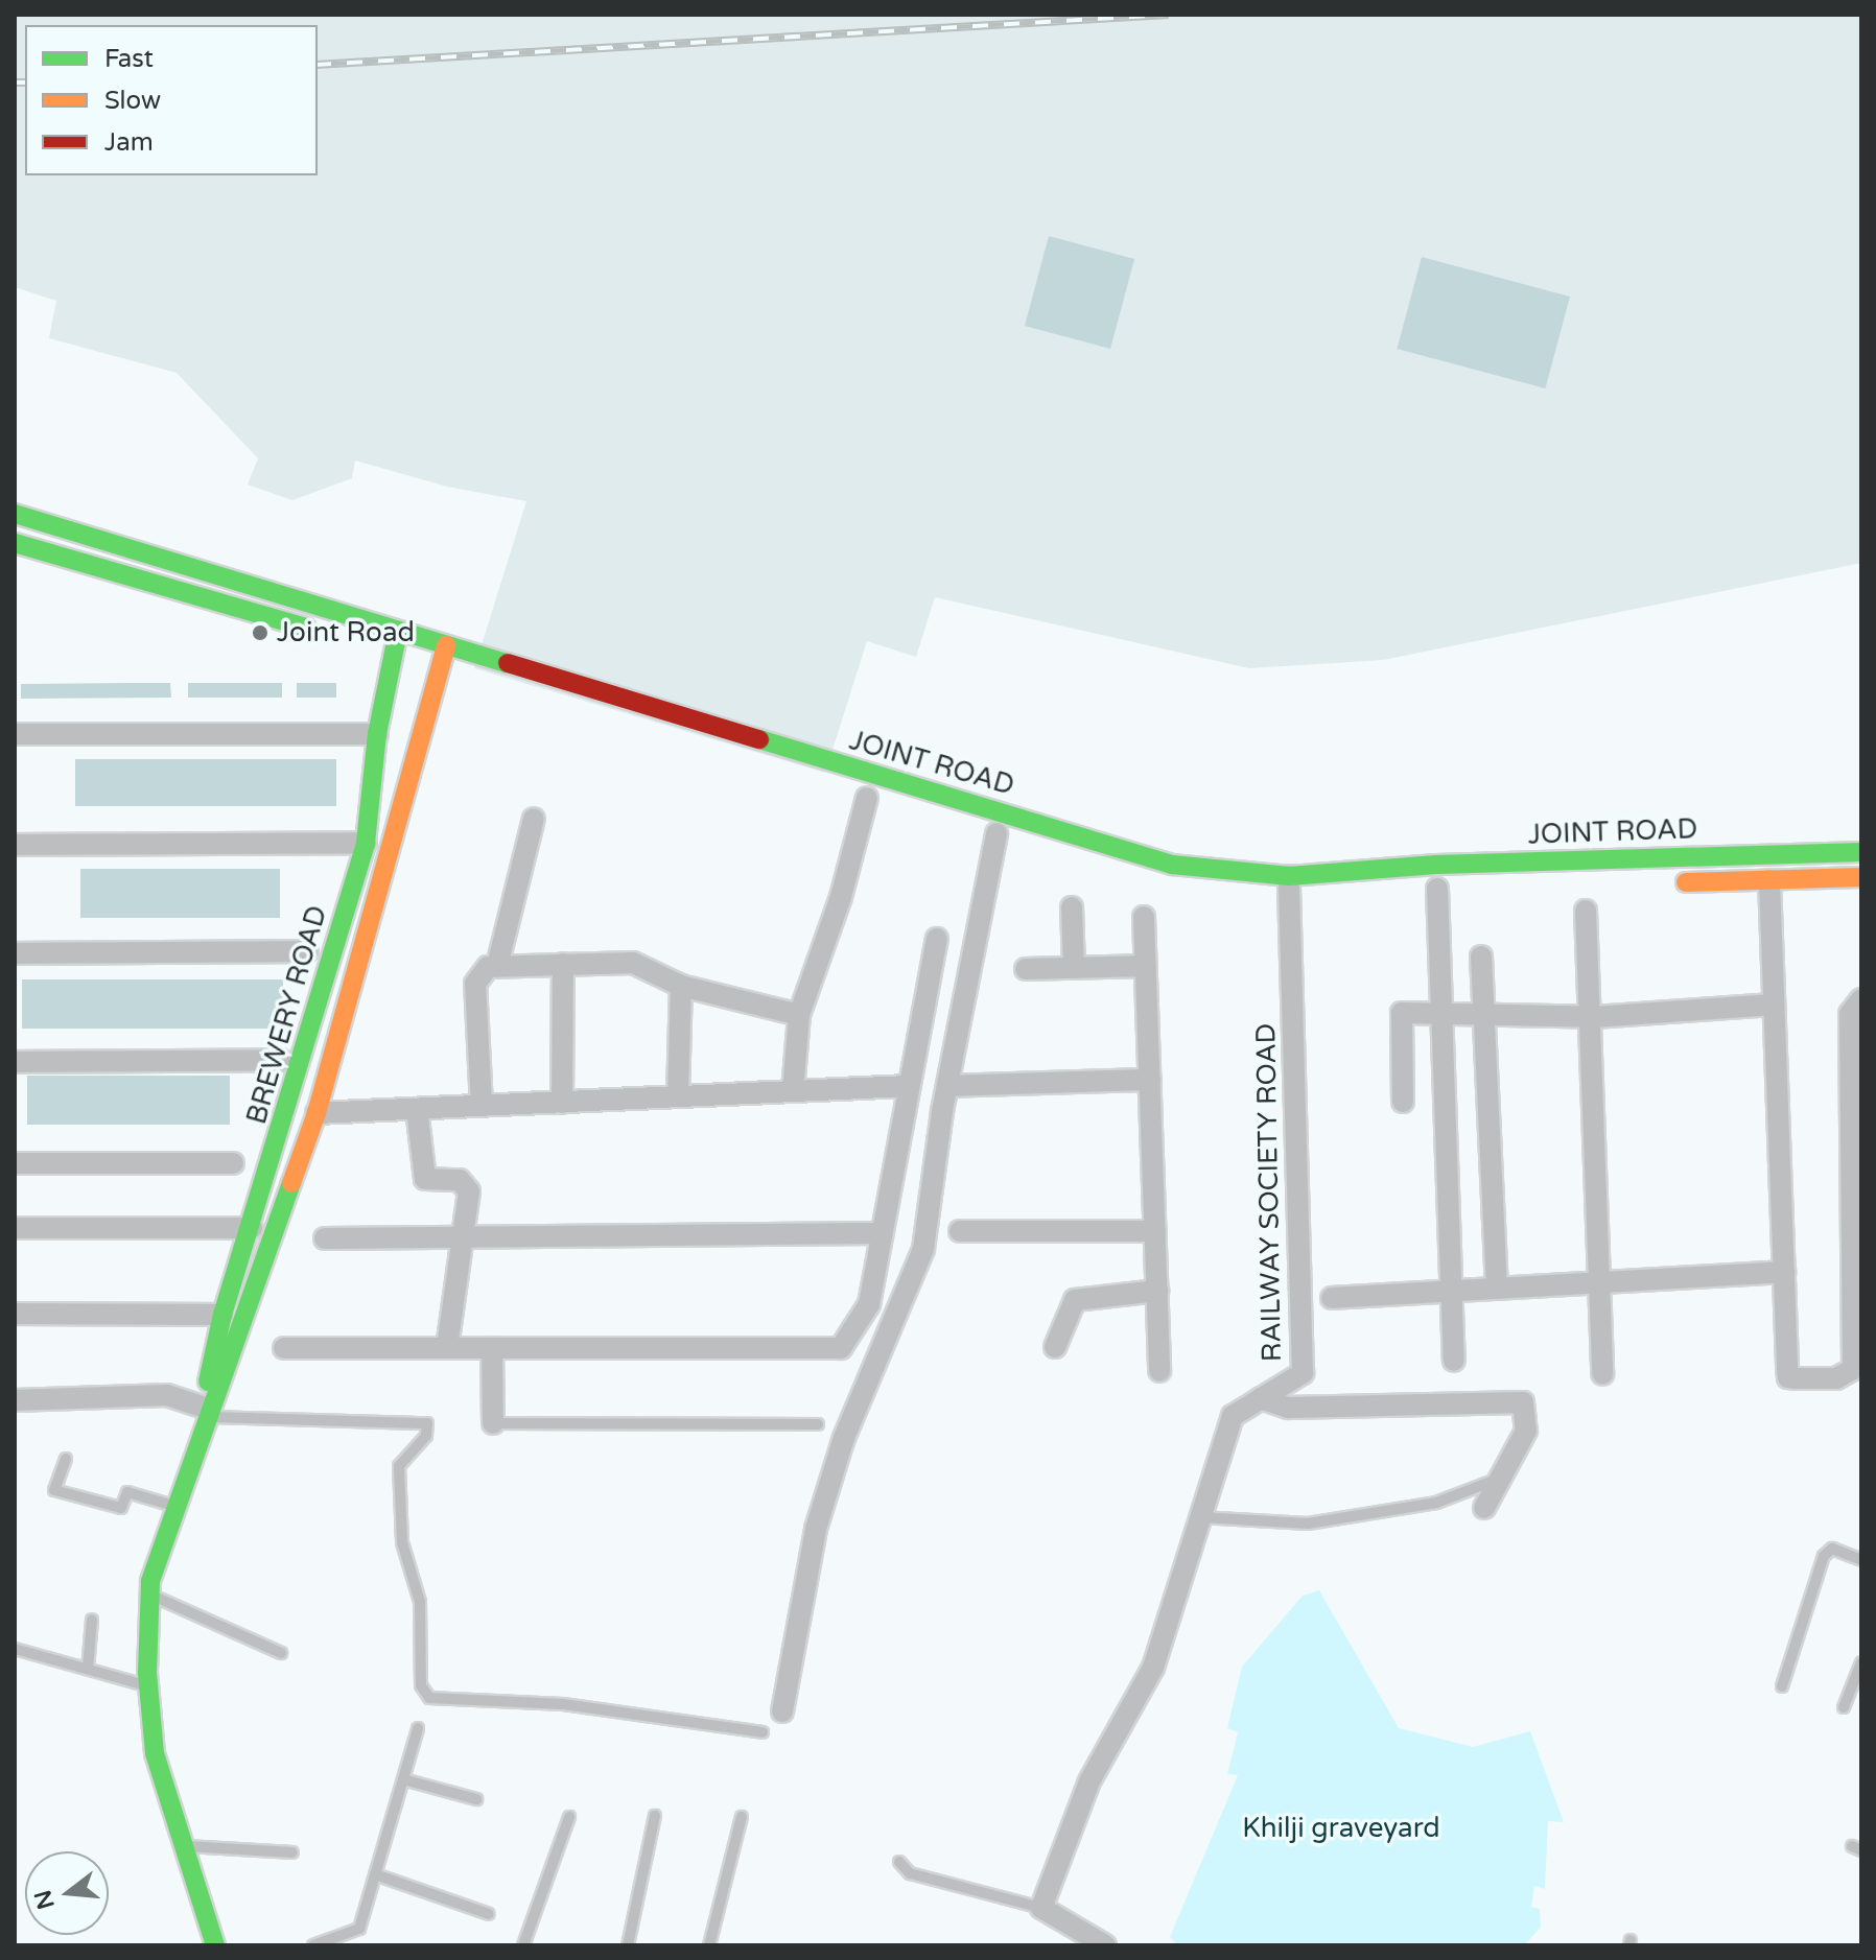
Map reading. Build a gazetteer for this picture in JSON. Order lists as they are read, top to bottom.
{
  "streets": {
    "main road": ["JOINT ROAD", "BREWERY ROAD"],
    "street": ["RAILWAY SOCIETY ROAD"]
  },
  "crossings": [
    ["JOINT ROAD", "BREWERY ROAD"],
    ["JOINT ROAD", "RAILWAY SOCIETY ROAD"]
  ],
  "parks": ["Khilji graveyard"],
  "places": ["Joint Road"],
  "legend": ["Fast", "Slow", "Jam"],
  "north": "left"
}
